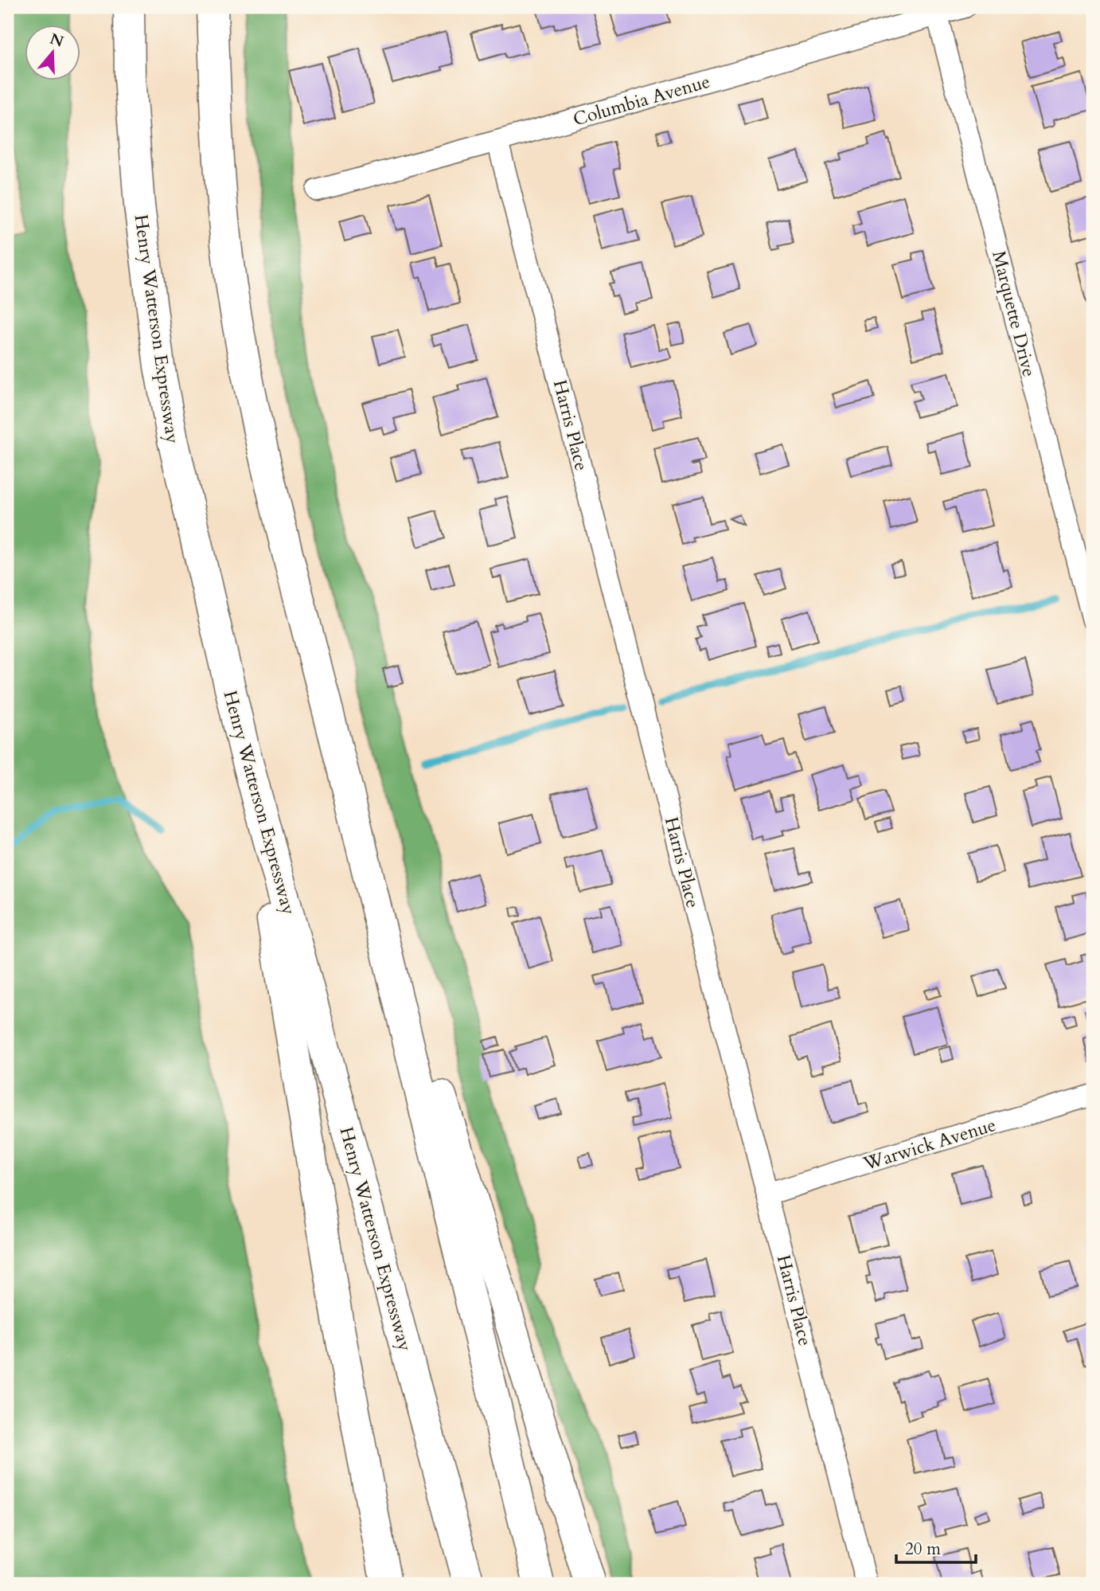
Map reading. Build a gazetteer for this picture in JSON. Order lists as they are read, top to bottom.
{
  "streets": {
    "highway": ["Henry Watterson Expressway"],
    "street": [
      "Columbia Avenue",
      "Marquette Drive",
      "Harris Place",
      "Warwick Avenue"
    ]
  },
  "crossings": [
    ["Columbia Avenue", "Marquette Drive"],
    ["Columbia Avenue", "Harris Place"],
    ["Harris Place", "Warwick Avenue"]
  ],
  "scale_bar": "20 m",
  "north": "top"
}
